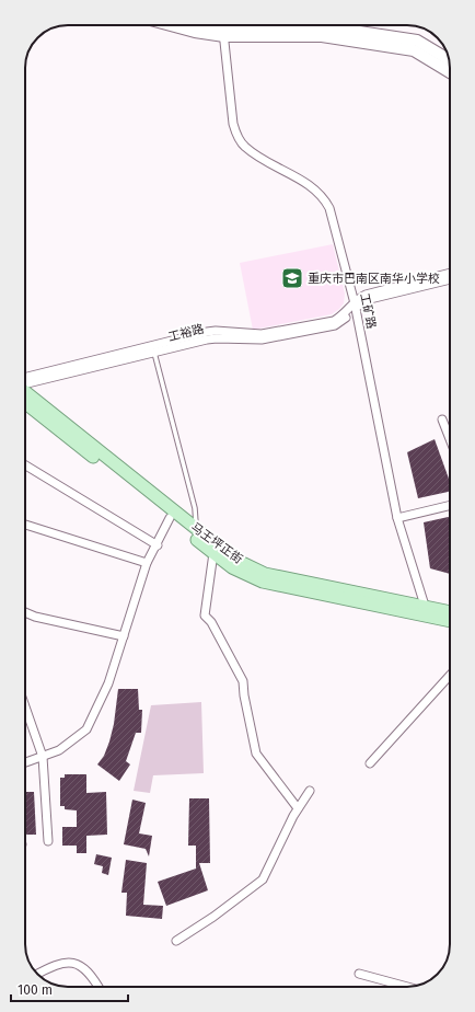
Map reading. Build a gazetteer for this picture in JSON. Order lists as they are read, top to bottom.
{
  "streets": {
    "main road": ["马王坪正街"],
    "street": ["工矿路", "工裕路"]
  },
  "crossings": [
    ["工矿路", "工裕路"],
    ["工矿路", "马王坪正街"]
  ],
  "places": {
    "school or university": ["重庆市巴南区南华小学校"]
  },
  "scale_bar": "100 m"
}
